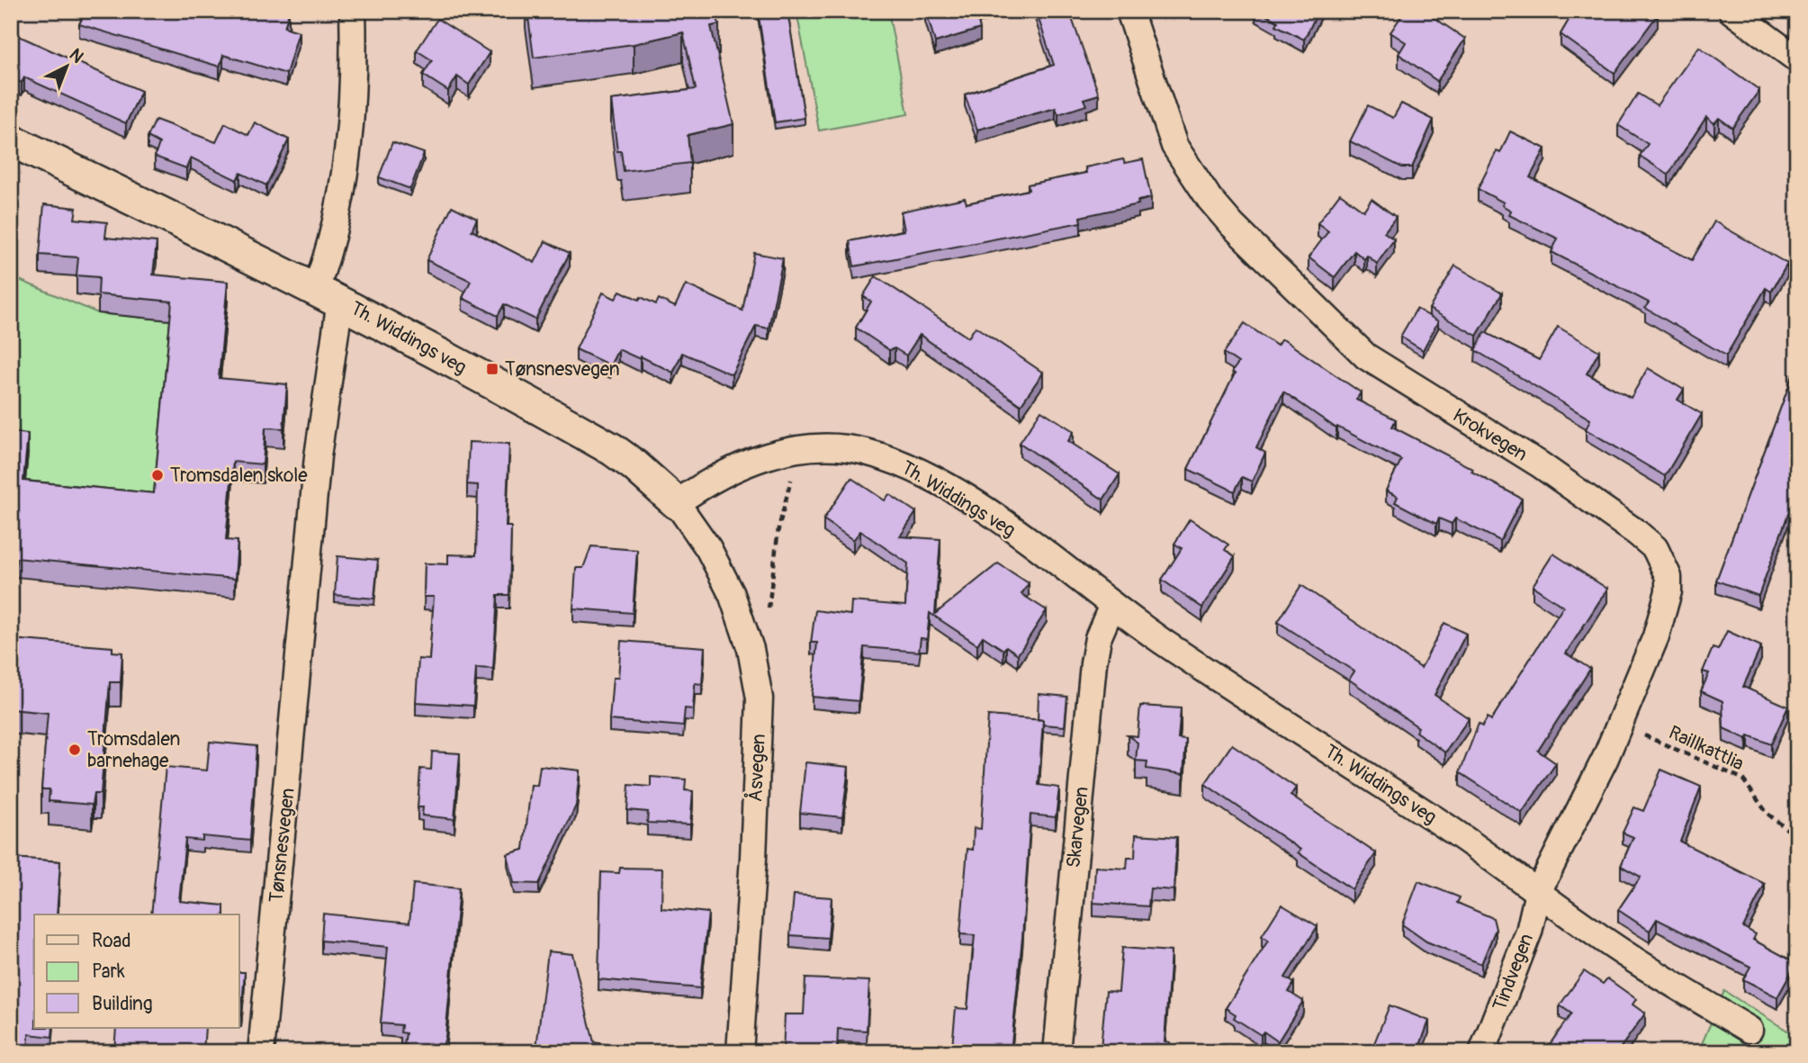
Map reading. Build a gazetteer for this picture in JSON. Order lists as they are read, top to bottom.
{
  "streets": {
    "street": [
      "Th. Widdings veg",
      "Krokvegen",
      "Åsvegen",
      "Skarvegen",
      "Tønsnesvegen",
      "Tindvegen"
    ],
    "path": ["Raillkattlia"]
  },
  "crossings": [
    ["Th. Widdings veg", "Krokvegen"],
    ["Th. Widdings veg", "Åsvegen"],
    ["Th. Widdings veg", "Skarvegen"],
    ["Th. Widdings veg", "Tønsnesvegen"],
    ["Th. Widdings veg", "Tindvegen"],
    ["Krokvegen", "Raillkattlia"],
    ["Krokvegen", "Tindvegen"]
  ],
  "places": {
    "transit": ["Tønsnesvegen"],
    "other": ["Tromsdalen skole", "Tromsdalen barnehage"]
  },
  "legend": ["Road", "Park", "Building"],
  "north": "top right"
}
